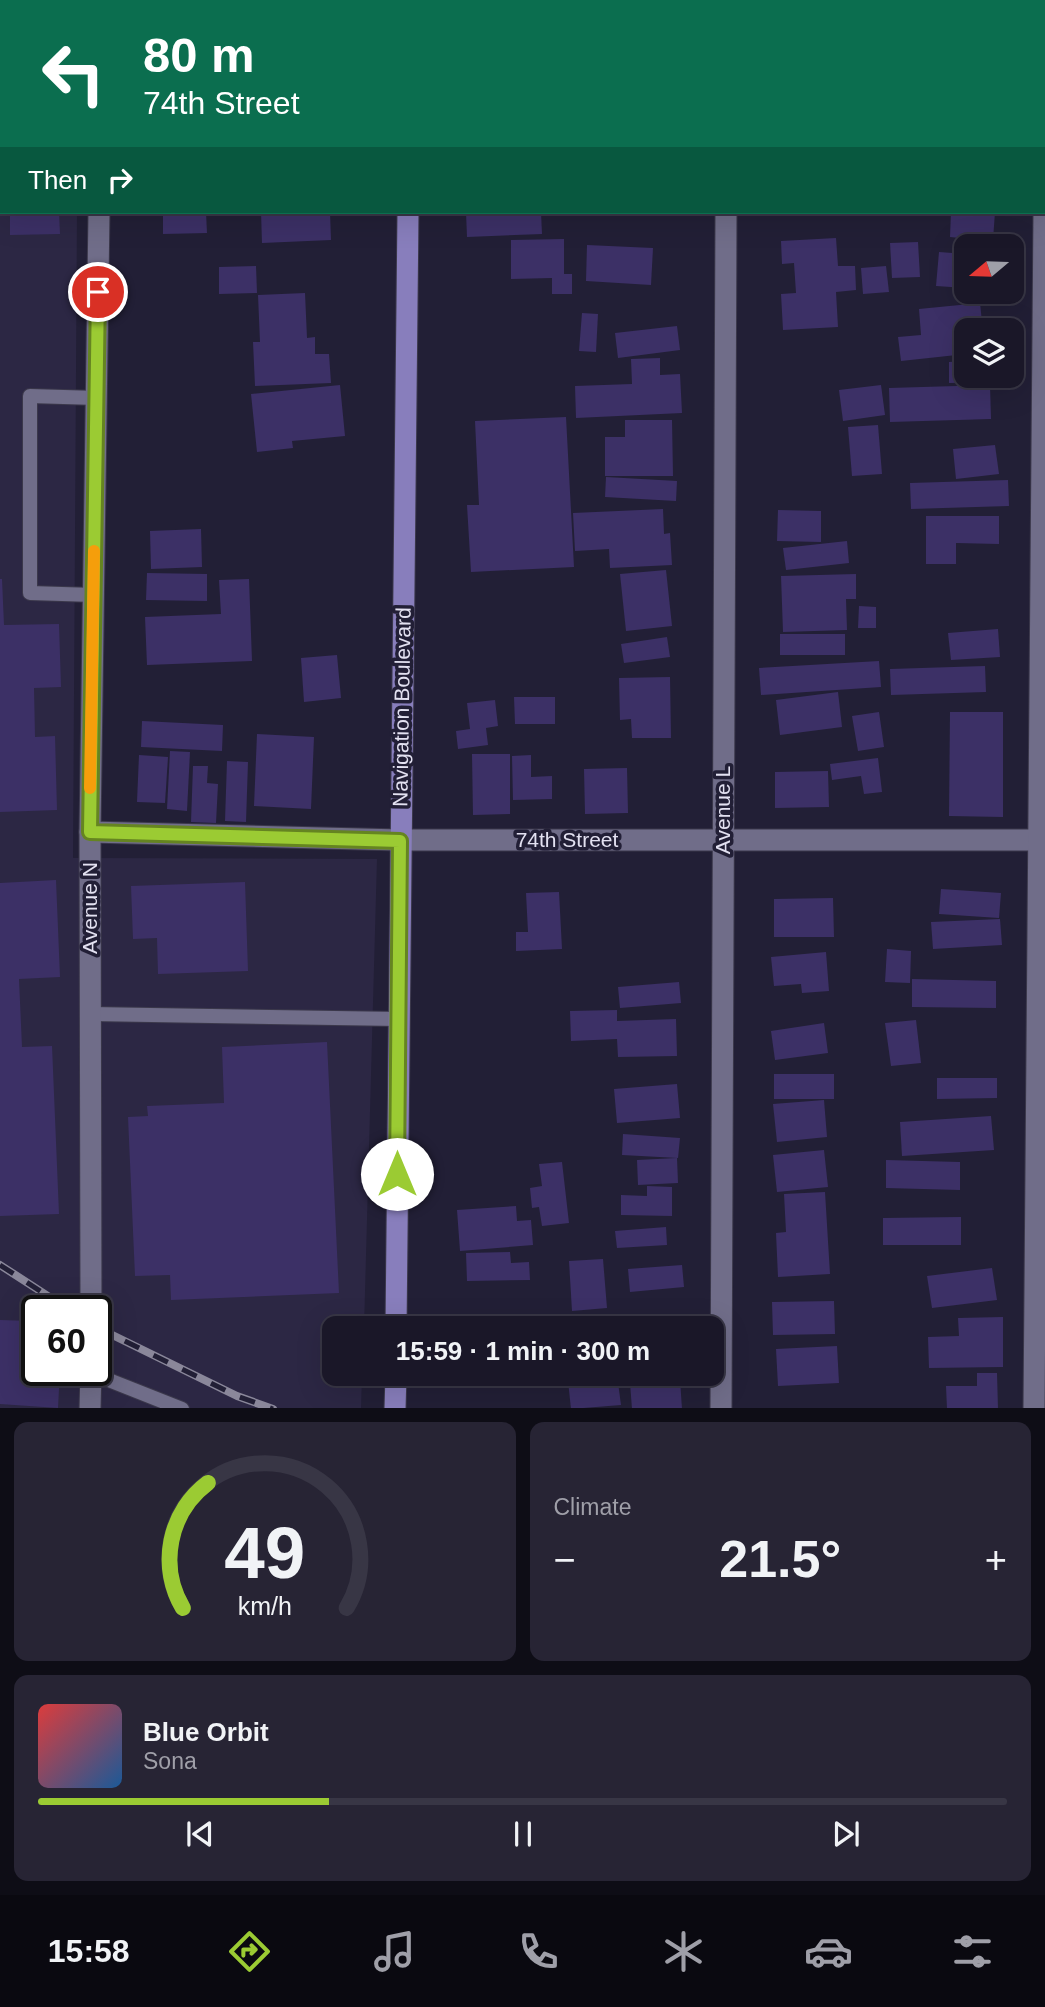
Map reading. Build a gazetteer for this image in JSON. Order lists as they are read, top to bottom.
{
  "streets": {
    "main road": ["Navigation Boulevard"],
    "street": ["Avenue L", "74th Street", "Avenue N"]
  },
  "crossings": [
    ["Navigation Boulevard", "74th Street"],
    ["Avenue L", "74th Street"],
    ["74th Street", "Avenue N"]
  ],
  "north": "left",
  "page": {
    "turn": ["80 m", "74th Street"],
    "then": "Then",
    "limit": "60",
    "trip": "15:59 · 1 min · 300 m",
    "tile": "Climate",
    "heat": ["−", "21.5°", "+"],
    "song": ["Blue Orbit", "Sona"],
    "tabs": "15:58",
    "gauge": ["49", "km/h"]
  }
}
